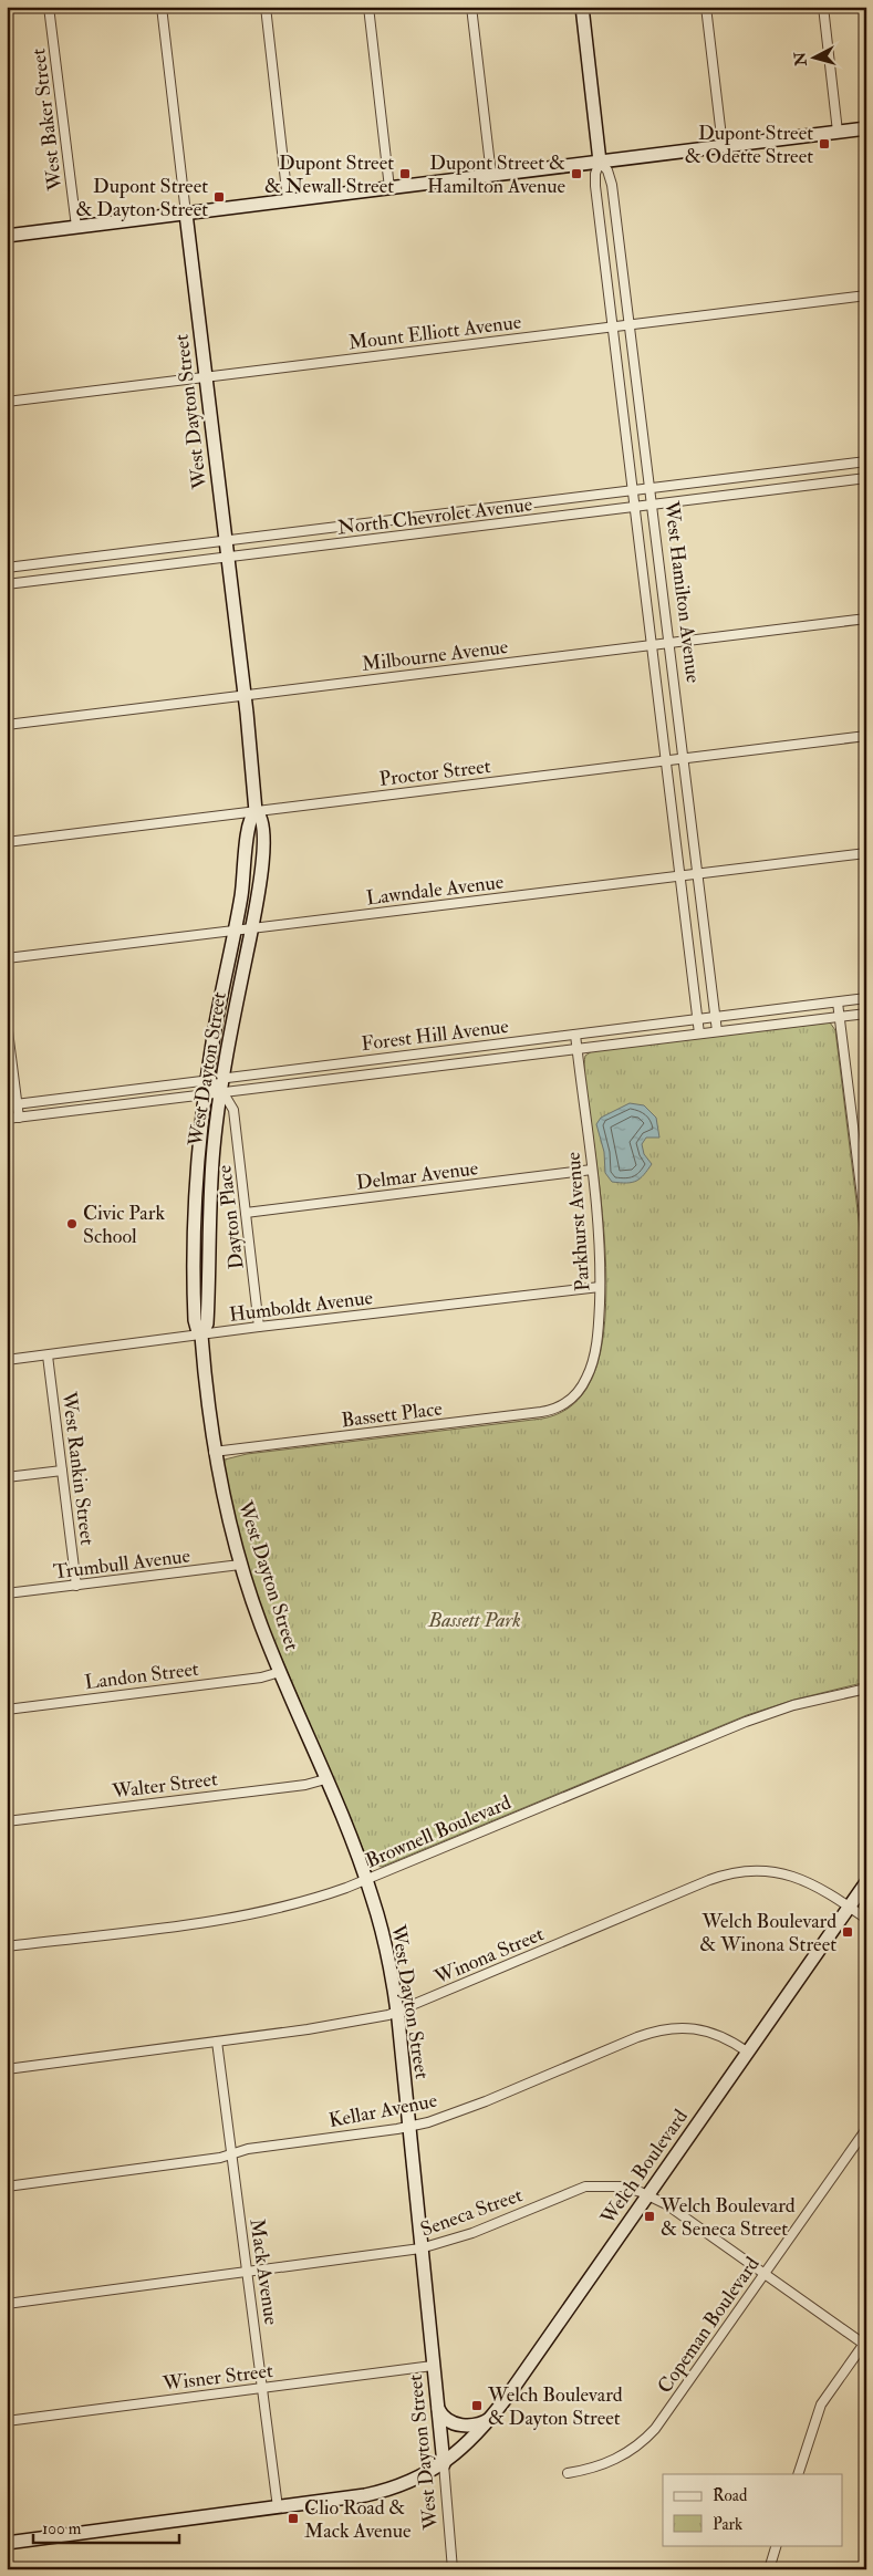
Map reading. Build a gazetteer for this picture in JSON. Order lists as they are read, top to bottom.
{
  "streets": {
    "street": [
      "West Baker Street",
      "Mount Elliott Avenue",
      "West Dayton Street",
      "North Chevrolet Avenue",
      "West Hamilton Avenue",
      "Milbourne Avenue",
      "Proctor Street",
      "Lawndale Avenue",
      "Forest Hill Avenue",
      "Delmar Avenue",
      "Dayton Place",
      "Parkhurst Avenue",
      "Humboldt Avenue",
      "Bassett Place",
      "West Rankin Street",
      "Trumbull Avenue",
      "Landon Street",
      "Walter Street",
      "Brownell Boulevard",
      "Winona Street",
      "Kellar Avenue",
      "Welch Boulevard",
      "Seneca Street",
      "Mack Avenue",
      "Copeman Boulevard",
      "Wisner Street"
    ]
  },
  "crossings": [
    ["Mount Elliott Avenue", "West Dayton Street"],
    ["Mount Elliott Avenue", "West Hamilton Avenue"],
    ["West Dayton Street", "North Chevrolet Avenue"],
    ["West Dayton Street", "Milbourne Avenue"],
    ["West Dayton Street", "Proctor Street"],
    ["West Dayton Street", "Lawndale Avenue"],
    ["West Dayton Street", "Forest Hill Avenue"],
    ["West Dayton Street", "Dayton Place"],
    ["West Dayton Street", "Humboldt Avenue"],
    ["West Dayton Street", "Bassett Place"],
    ["West Dayton Street", "Trumbull Avenue"],
    ["West Dayton Street", "Landon Street"],
    ["West Dayton Street", "Walter Street"],
    ["West Dayton Street", "Brownell Boulevard"],
    ["West Dayton Street", "Winona Street"],
    ["West Dayton Street", "Kellar Avenue"],
    ["West Dayton Street", "Welch Boulevard"],
    ["West Dayton Street", "Seneca Street"],
    ["West Dayton Street", "Wisner Street"],
    ["North Chevrolet Avenue", "West Hamilton Avenue"],
    ["West Hamilton Avenue", "Milbourne Avenue"],
    ["West Hamilton Avenue", "Proctor Street"],
    ["West Hamilton Avenue", "Lawndale Avenue"],
    ["West Hamilton Avenue", "Forest Hill Avenue"],
    ["Forest Hill Avenue", "Dayton Place"],
    ["Forest Hill Avenue", "Parkhurst Avenue"],
    ["Delmar Avenue", "Dayton Place"],
    ["Delmar Avenue", "Parkhurst Avenue"],
    ["Dayton Place", "Humboldt Avenue"],
    ["Parkhurst Avenue", "Humboldt Avenue"],
    ["Parkhurst Avenue", "Bassett Place"],
    ["Humboldt Avenue", "West Rankin Street"],
    ["West Rankin Street", "Trumbull Avenue"],
    ["Winona Street", "Welch Boulevard"],
    ["Winona Street", "Mack Avenue"],
    ["Kellar Avenue", "Welch Boulevard"],
    ["Kellar Avenue", "Mack Avenue"],
    ["Welch Boulevard", "Seneca Street"],
    ["Welch Boulevard", "Mack Avenue"],
    ["Seneca Street", "Mack Avenue"],
    ["Seneca Street", "Copeman Boulevard"],
    ["Mack Avenue", "Wisner Street"]
  ],
  "parks": ["Bassett Park"],
  "places": {
    "transit": [
      "Dupont Street & Odette Street",
      "Dupont Street & Newall Street",
      "Dupont Street & Hamilton Avenue",
      "Dupont Street & Dayton Street",
      "Welch Boulevard & Winona Street",
      "Welch Boulevard & Seneca Street",
      "Welch Boulevard & Dayton Street",
      "Clio Road & Mack Avenue"
    ],
    "other": ["Civic Park School"]
  },
  "legend": ["Road", "Park"],
  "scale_bar": "100 m",
  "north": "left"
}
